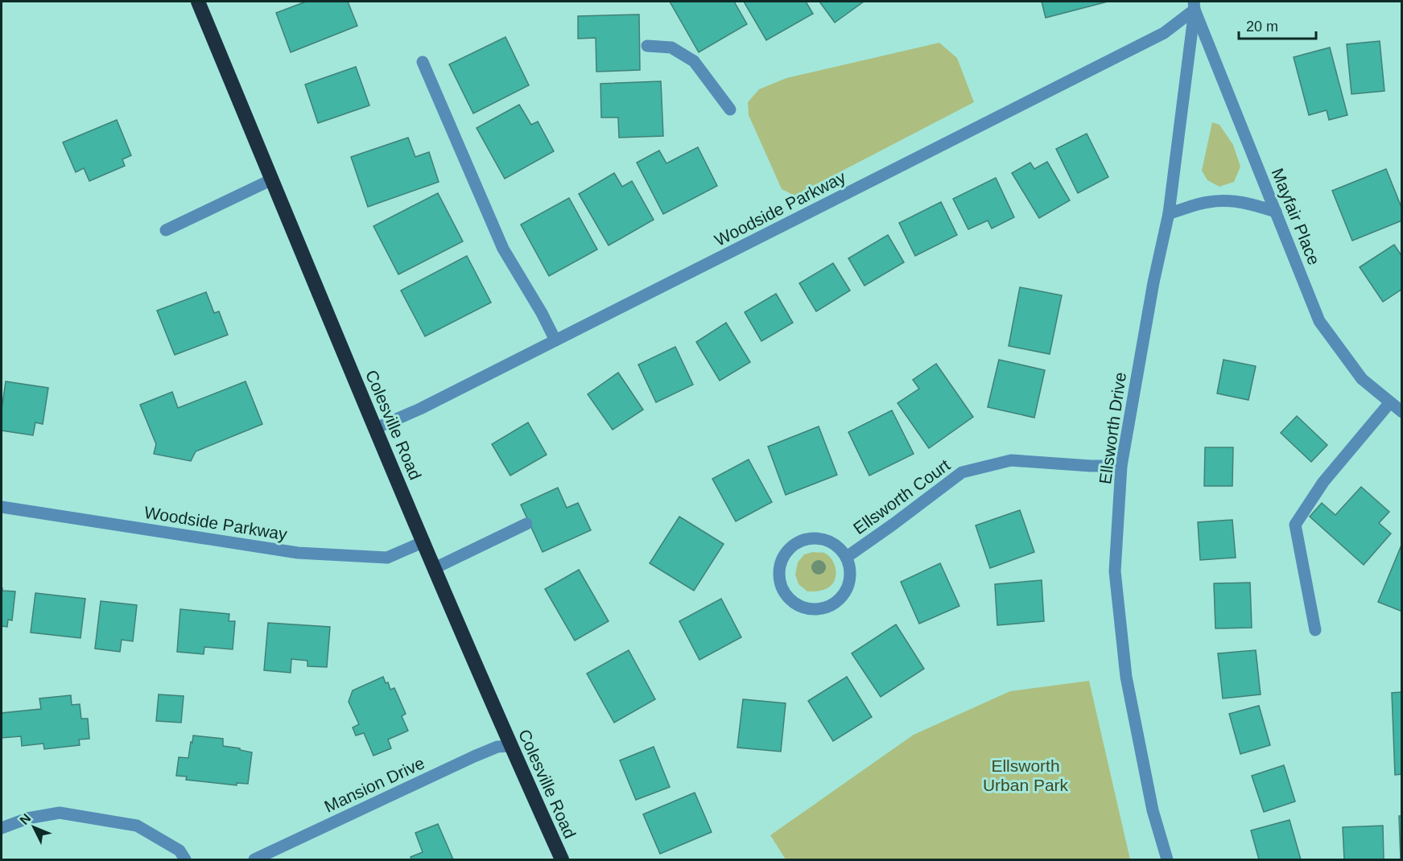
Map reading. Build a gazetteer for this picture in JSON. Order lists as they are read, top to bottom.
{
  "streets": {
    "highway": ["Colesville Road"],
    "street": [
      "Woodside Parkway",
      "Mayfair Place",
      "Ellsworth Drive",
      "Ellsworth Court",
      "Mansion Drive"
    ]
  },
  "crossings": [
    ["Woodside Parkway", "Mayfair Place"],
    ["Woodside Parkway", "Colesville Road"],
    ["Woodside Parkway", "Ellsworth Drive"],
    ["Mayfair Place", "Ellsworth Drive"],
    ["Colesville Road", "Mansion Drive"],
    ["Ellsworth Drive", "Ellsworth Court"]
  ],
  "parks": ["Ellsworth Urban Park"],
  "scale_bar": "20 m",
  "north": "top left"
}
